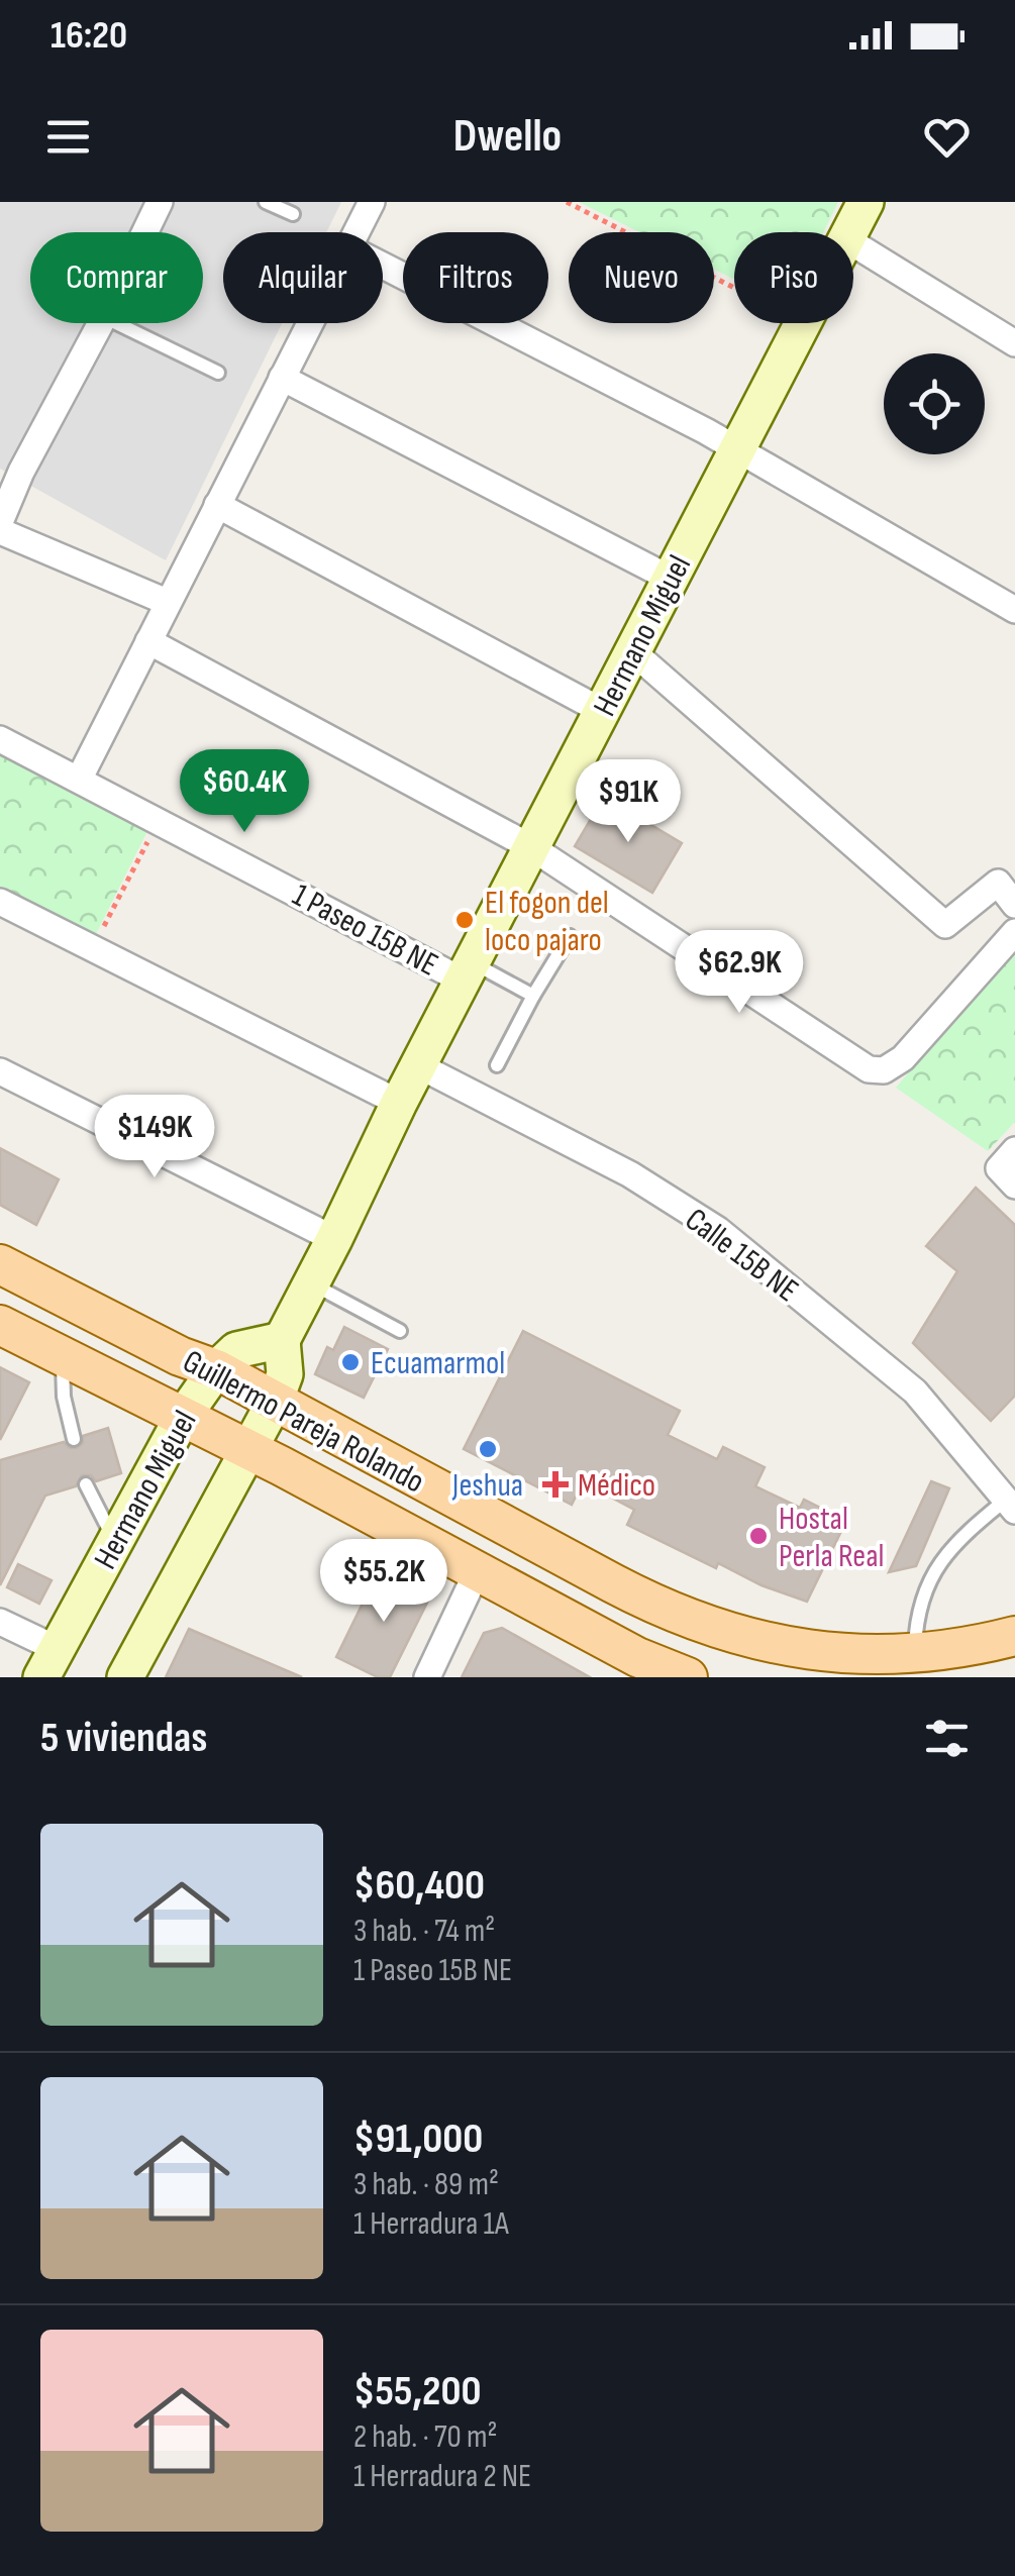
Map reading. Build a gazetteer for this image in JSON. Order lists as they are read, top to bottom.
{
  "streets": {
    "main road": ["Guillermo Pareja Rolando"],
    "street": ["Hermano Miguel", "1 Paseo 15B NE", "Calle 15B NE"]
  },
  "crossings": [
    ["Hermano Miguel", "1 Paseo 15B NE"],
    ["Hermano Miguel", "Calle 15B NE"],
    ["Hermano Miguel", "Guillermo Pareja Rolando"]
  ],
  "places": {
    "other": [
      "El fogon del loco pajaro",
      "Ecuamarmol",
      "Jeshua",
      "Hostal Perla Real"
    ],
    "health": ["Médico"]
  },
  "page": {
    "status": "16:20",
    "header": "Dwello",
    "chip": [
      "Comprar",
      "Alquilar",
      "Filtros",
      "Nuevo",
      "Piso"
    ],
    "price": [
      "$60.4K",
      "$91K",
      "$62.9K",
      "$149K",
      "$55.2K"
    ],
    "heading": "5 viviendas",
    "list": [
      {
        "name": "$60,400",
        "note": "3 hab. · 74 m² · 1 Paseo 15B NE"
      },
      {
        "name": "$91,000",
        "note": "3 hab. · 89 m² · 1 Herradura 1A"
      },
      {
        "name": "$55,200",
        "note": "2 hab. · 70 m² · 1 Herradura 2 NE"
      }
    ]
  }
}
